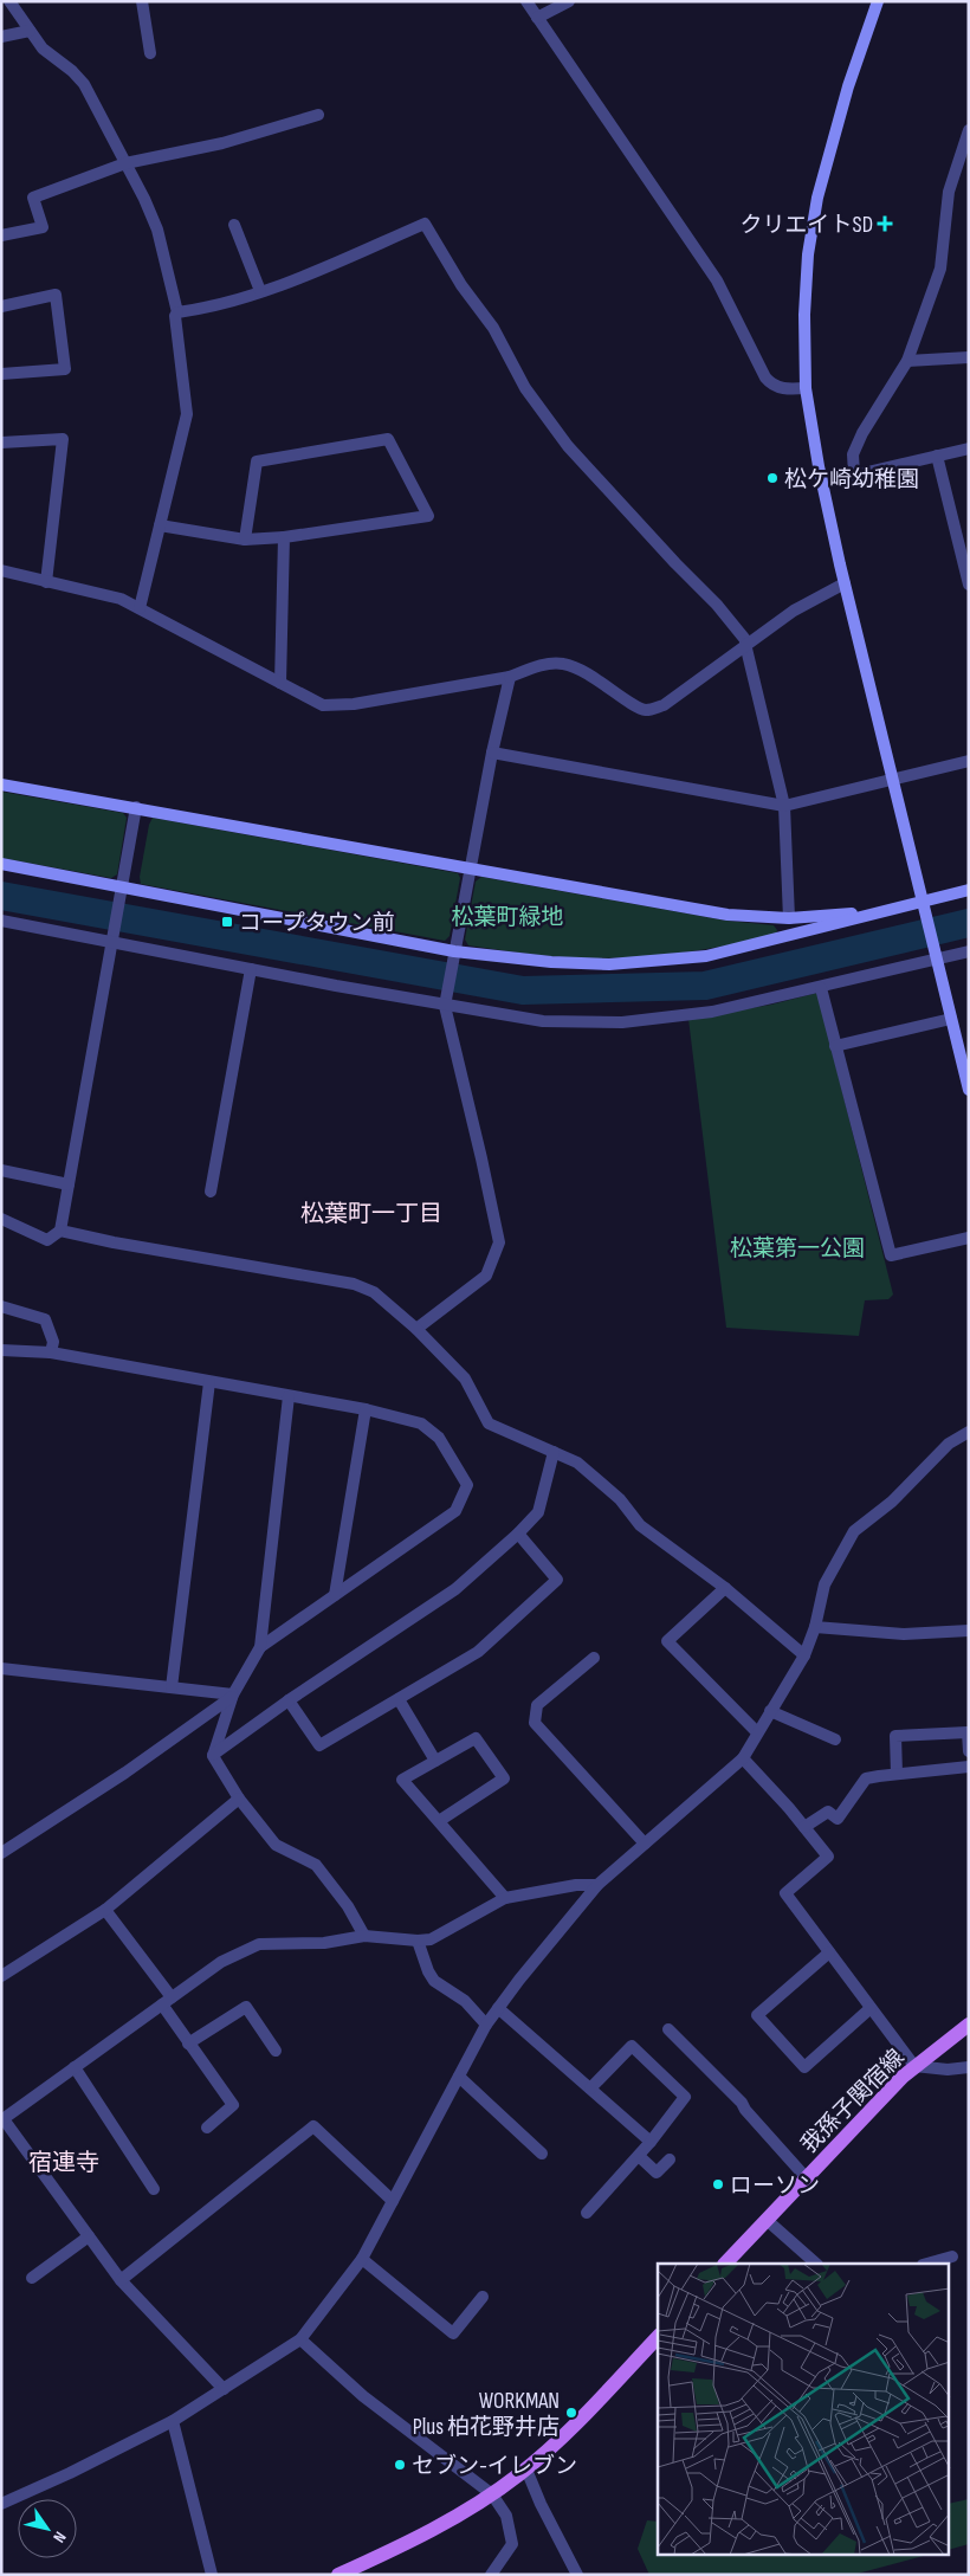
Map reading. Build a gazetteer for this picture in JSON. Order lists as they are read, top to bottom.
{
  "streets": {
    "main road": ["我孫子関宿線"]
  },
  "districts": ["松葉町一丁目", "宿連寺"],
  "parks": ["松葉町緑地", "松葉第一公園"],
  "places": {
    "health": ["クリエイトSD"],
    "other": [
      "松ケ崎幼稚園",
      "ローソン",
      "WORKMAN Plus 柏花野井店",
      "セブン-イレブン"
    ],
    "transit": ["コープタウン前"]
  },
  "north": "bottom right"
}
